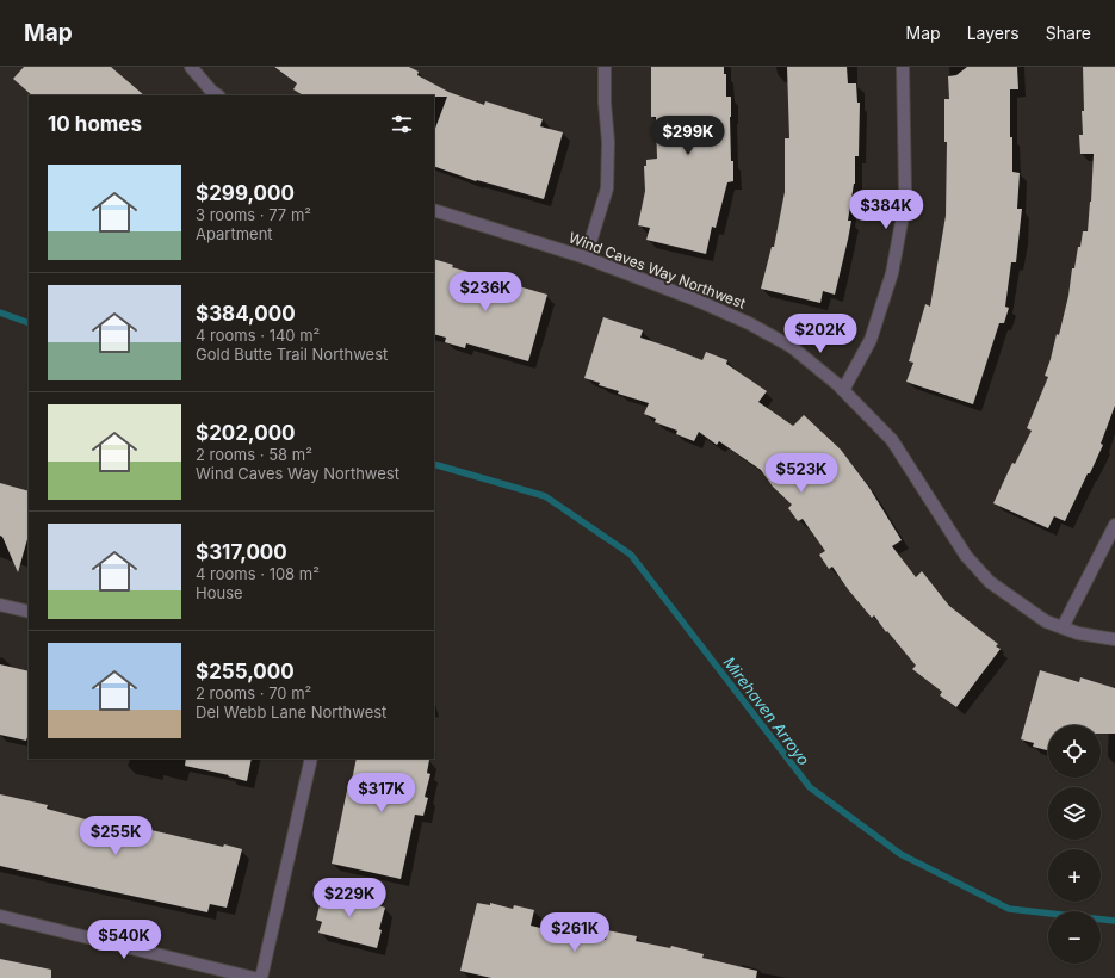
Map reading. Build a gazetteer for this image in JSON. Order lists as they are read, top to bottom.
{
  "streets": {
    "street": ["Wind Caves Way Northwest"]
  },
  "water": ["Mirehaven Arroyo"],
  "page": {
    "header": "Map",
    "nav": ["Map", "Layers", "Share"],
    "heading": "10 homes",
    "price": [
      "$299K",
      "$384K",
      "$236K",
      "$202K",
      "$523K",
      "$317K",
      "$255K",
      "$229K",
      "$261K",
      "$540K"
    ],
    "list": [
      {
        "name": "$299,000",
        "note": "3 rooms · 77 m² · Apartment"
      },
      {
        "name": "$384,000",
        "note": "4 rooms · 140 m² · Gold Butte Trail Northwest"
      },
      {
        "name": "$202,000",
        "note": "2 rooms · 58 m² · Wind Caves Way Northwest"
      },
      {
        "name": "$317,000",
        "note": "4 rooms · 108 m² · House"
      },
      {
        "name": "$255,000",
        "note": "2 rooms · 70 m² · Del Webb Lane Northwest"
      }
    ],
    "map_buttons": ["+", "−"]
  }
}
